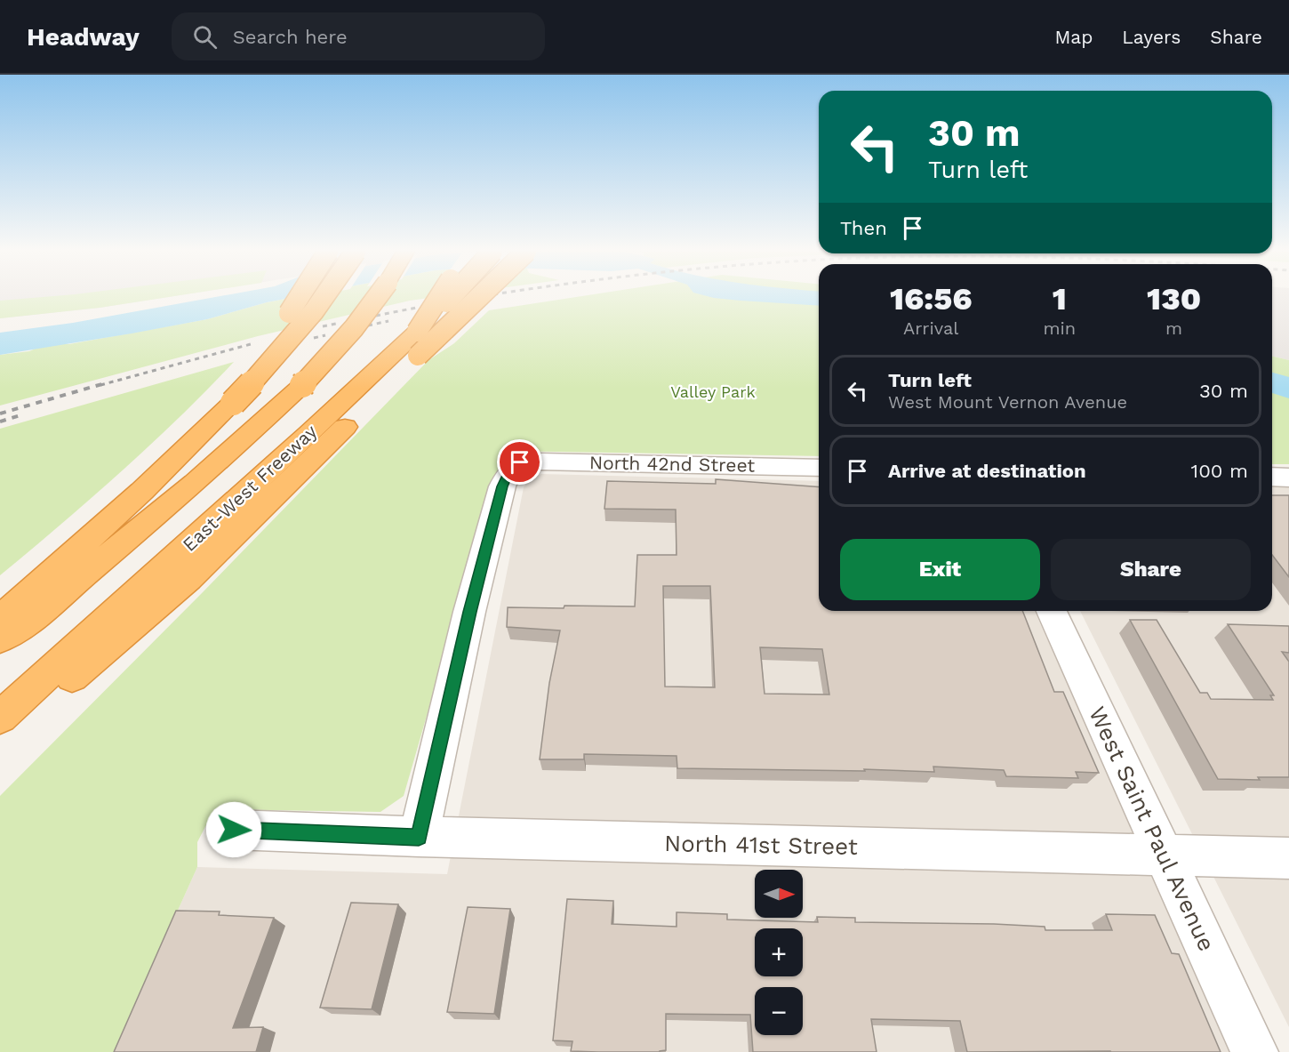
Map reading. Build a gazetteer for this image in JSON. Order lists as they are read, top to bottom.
{
  "streets": {
    "highway": ["East-West Freeway"],
    "street": ["North 42nd Street", "West Saint Paul Avenue", "North 41st Street"]
  },
  "crossings": [
    ["North 42nd Street", "North 41st Street"],
    ["West Saint Paul Avenue", "North 41st Street"]
  ],
  "parks": ["Valley Park"],
  "north": "right",
  "page": {
    "header": "Headway",
    "search": "Search here",
    "nav": ["Map", "Layers", "Share"],
    "turn": ["30 m", "Turn left"],
    "then": "Then",
    "eta": [
      "16:56",
      "Arrival",
      "1",
      "min",
      "130",
      "m"
    ],
    "list": [
      {
        "name": "Turn left",
        "note": "West Mount Vernon Avenue",
        "value": "30 m"
      },
      {
        "name": "Arrive at destination",
        "value": "100 m"
      }
    ],
    "buttons": ["Exit", "Share"],
    "map_buttons": ["+", "−"]
  }
}
